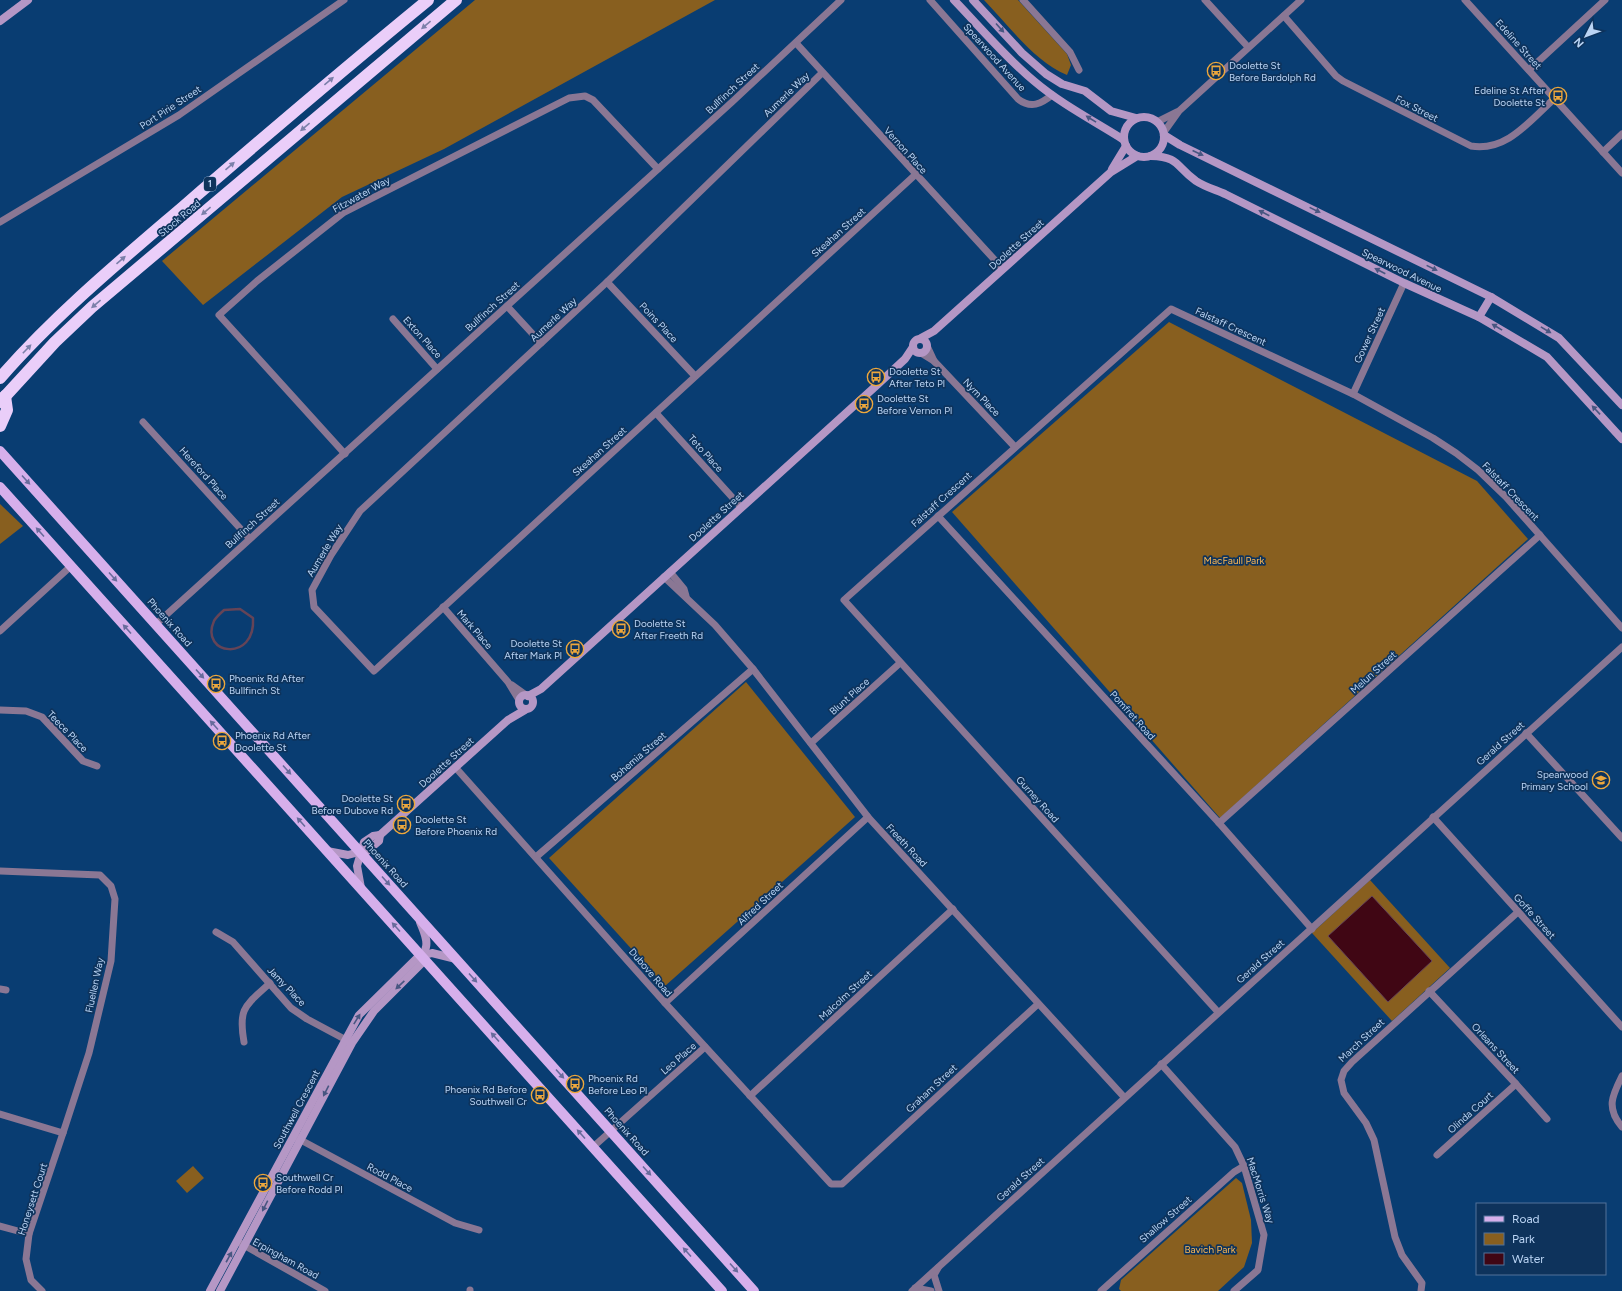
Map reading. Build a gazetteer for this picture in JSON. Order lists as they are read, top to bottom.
{
  "streets": {
    "highway": ["1", "Stock Road"],
    "main road": ["Phoenix Road"],
    "street": [
      "Edeline Street",
      "Spearwood Avenue",
      "Bullfinch Street",
      "Aumerle Way",
      "Port Pirie Street",
      "Fox Street",
      "Vernon Place",
      "Fitzwater Way",
      "Skeahan Street",
      "Doolette Street",
      "Poins Place",
      "Falstaff Crescent",
      "Gower Street",
      "Exton Place",
      "Nym Place",
      "Teto Place",
      "Hereford Place",
      "Mark Place",
      "Melun Street",
      "Blunt Place",
      "Pomfret Road",
      "Teece Place",
      "Gerald Street",
      "Bohemia Street",
      "Gurney Road",
      "Freeth Road",
      "Alfred Street",
      "Goffe Street",
      "Dubove Road",
      "Fluellen Way",
      "Jamy Place",
      "Malcolm Street",
      "March Street",
      "Orleans Street",
      "Leo Place",
      "Graham Street",
      "Southwell Crescent",
      "Olinda Court",
      "Rodd Place",
      "MacMorris Way",
      "Honeysett Court",
      "Shallow Street",
      "Erpingham Road"
    ]
  },
  "crossings": [
    ["Edeline Street", "Fox Street"],
    ["Spearwood Avenue", "Doolette Street"],
    ["Spearwood Avenue", "Gower Street"],
    ["Bullfinch Street", "Vernon Place"],
    ["Bullfinch Street", "Fitzwater Way"],
    ["Bullfinch Street", "Exton Place"],
    ["Bullfinch Street", "Hereford Place"],
    ["Bullfinch Street", "Phoenix Road"],
    ["Aumerle Way", "Vernon Place"],
    ["Aumerle Way", "Skeahan Street"],
    ["Aumerle Way", "Poins Place"],
    ["Vernon Place", "Skeahan Street"],
    ["Vernon Place", "Doolette Street"],
    ["Skeahan Street", "Poins Place"],
    ["Skeahan Street", "Teto Place"],
    ["Skeahan Street", "Mark Place"],
    ["Doolette Street", "Nym Place"],
    ["Doolette Street", "Teto Place"],
    ["Doolette Street", "Phoenix Road"],
    ["Doolette Street", "Mark Place"],
    ["Doolette Street", "Freeth Road"],
    ["Doolette Street", "Dubove Road"],
    ["Falstaff Crescent", "Gower Street"],
    ["Falstaff Crescent", "Nym Place"],
    ["Falstaff Crescent", "Melun Street"],
    ["Falstaff Crescent", "Pomfret Road"],
    ["Falstaff Crescent", "Gurney Road"],
    ["Phoenix Road", "Leo Place"],
    ["Phoenix Road", "Southwell Crescent"],
    ["Melun Street", "Pomfret Road"],
    ["Blunt Place", "Gurney Road"],
    ["Blunt Place", "Freeth Road"],
    ["Pomfret Road", "Gerald Street"],
    ["Gerald Street", "Gurney Road"],
    ["Gerald Street", "Freeth Road"],
    ["Gerald Street", "Goffe Street"],
    ["Gerald Street", "MacMorris Way"],
    ["Bohemia Street", "Freeth Road"],
    ["Bohemia Street", "Dubove Road"],
    ["Freeth Road", "Alfred Street"],
    ["Freeth Road", "Malcolm Street"],
    ["Freeth Road", "Graham Street"],
    ["Alfred Street", "Dubove Road"],
    ["Goffe Street", "March Street"],
    ["Dubove Road", "Malcolm Street"],
    ["Dubove Road", "Leo Place"],
    ["Dubove Road", "Graham Street"],
    ["Fluellen Way", "Honeysett Court"],
    ["Jamy Place", "Southwell Crescent"],
    ["March Street", "Orleans Street"],
    ["Orleans Street", "Olinda Court"],
    ["Southwell Crescent", "Rodd Place"],
    ["Southwell Crescent", "Erpingham Road"],
    ["MacMorris Way", "Shallow Street"]
  ],
  "parks": ["MacFaull Park", "Bavich Park"],
  "places": {
    "bus stop": [
      "Doolette St Before Bardolph Rd",
      "Edeline St After Doolette St",
      "Doolette St After Teto Pl",
      "Doolette St Before Vernon Pl",
      "Doolette St After Freeth Rd",
      "Doolette St After Mark Pl",
      "Phoenix Rd After Bullfinch St",
      "Phoenix Rd After Doolette St",
      "Doolette St Before Dubove Rd",
      "Doolette St Before Phoenix Rd",
      "Phoenix Rd Before Leo Pl",
      "Phoenix Rd Before Southwell Cr",
      "Southwell Cr Before Rodd Pl"
    ],
    "school or university": ["Spearwood Primary School"]
  },
  "legend": ["Road", "Park", "Water"],
  "north": "bottom left"
}
